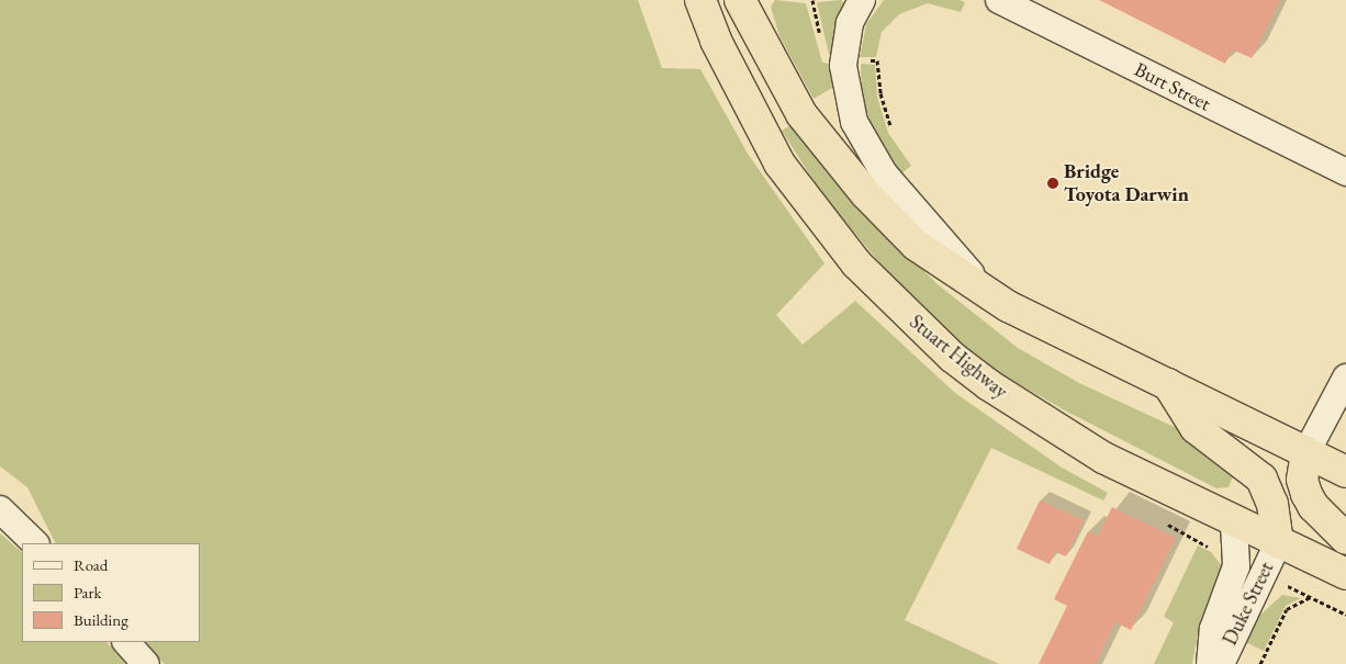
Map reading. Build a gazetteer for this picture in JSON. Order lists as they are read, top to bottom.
{
  "streets": {
    "highway": ["Stuart Highway"],
    "street": ["Burt Street", "Duke Street"]
  },
  "crossings": [
    ["Stuart Highway", "Duke Street"]
  ],
  "places": ["Bridge Toyota Darwin"],
  "legend": ["Road", "Park", "Building"]
}
